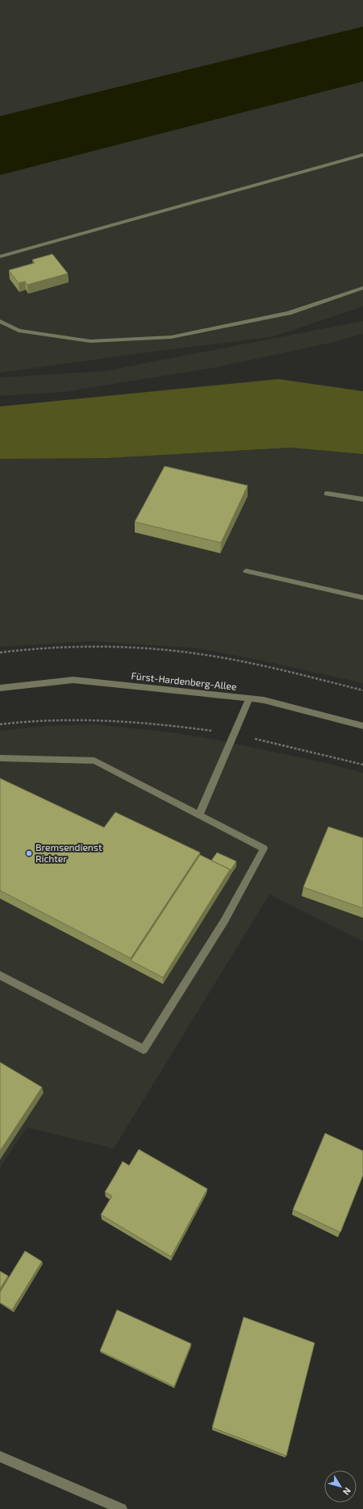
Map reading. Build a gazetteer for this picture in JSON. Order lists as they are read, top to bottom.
{
  "streets": {
    "street": ["Fürst-Hardenberg-Allee"]
  },
  "places": ["Bremsendienst Richter"],
  "north": "bottom right"
}
